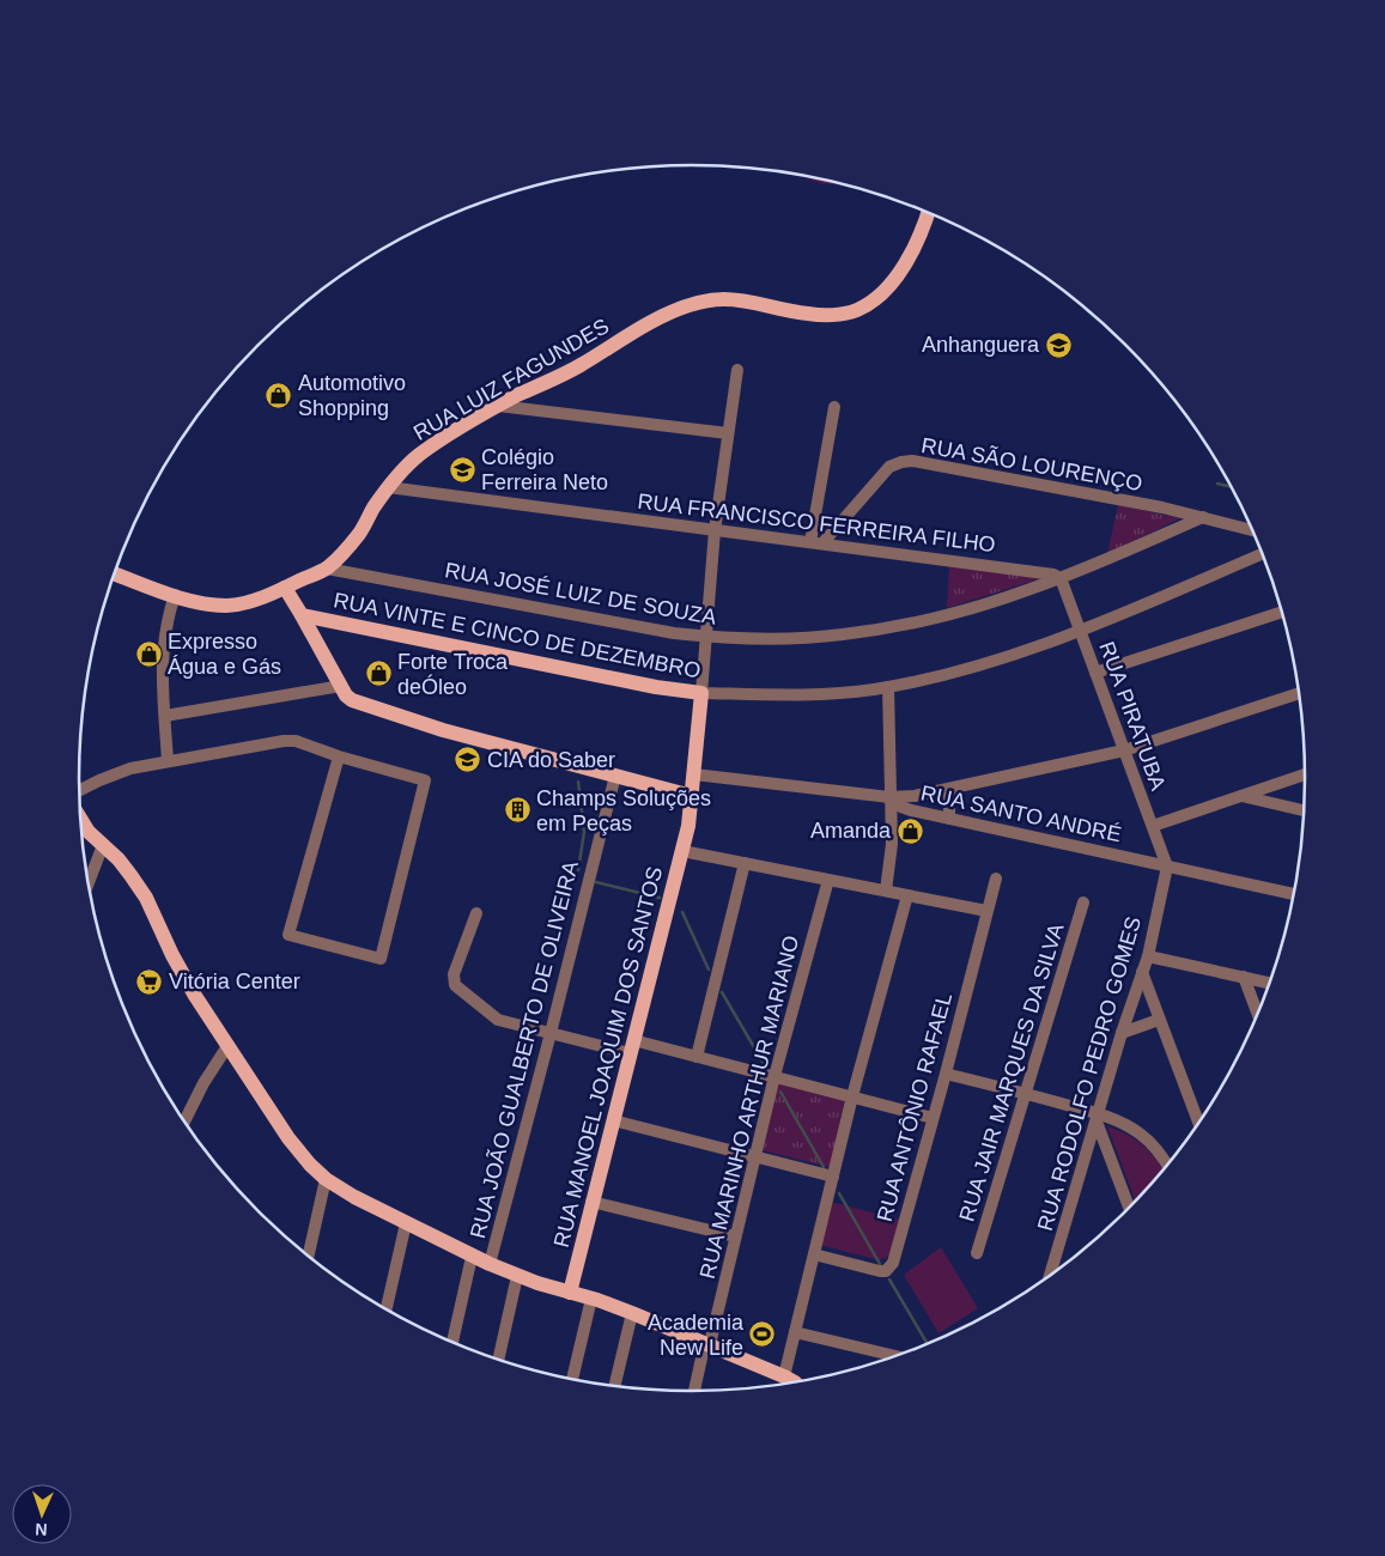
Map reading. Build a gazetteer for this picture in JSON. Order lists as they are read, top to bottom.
{
  "streets": {
    "main road": ["RUA LUIZ FAGUNDES", "RUA VINTE E CINCO DE DEZEMBRO", "RUA MANOEL JOAQUIM DOS SANTOS"],
    "street": [
      "RUA SÃO LOURENÇO",
      "RUA FRANCISCO FERREIRA FILHO",
      "RUA JOSÉ LUIZ DE SOUZA",
      "RUA PIRATUBA",
      "RUA SANTO ANDRÉ",
      "RUA JOÃO GUALBERTO DE OLIVEIRA",
      "RUA JAIR MARQUES DA SILVA",
      "RUA RODOLFO PEDRO GOMES",
      "RUA MARINHO ARTHUR MARIANO",
      "RUA ANTÔNIO RAFAEL"
    ]
  },
  "crossings": [
    ["RUA LUIZ FAGUNDES", "RUA FRANCISCO FERREIRA FILHO"],
    ["RUA LUIZ FAGUNDES", "RUA JOSÉ LUIZ DE SOUZA"],
    ["RUA LUIZ FAGUNDES", "RUA VINTE E CINCO DE DEZEMBRO"],
    ["RUA SÃO LOURENÇO", "RUA FRANCISCO FERREIRA FILHO"],
    ["RUA SÃO LOURENÇO", "RUA JOSÉ LUIZ DE SOUZA"],
    ["RUA FRANCISCO FERREIRA FILHO", "RUA JOSÉ LUIZ DE SOUZA"],
    ["RUA FRANCISCO FERREIRA FILHO", "RUA PIRATUBA"],
    ["RUA JOSÉ LUIZ DE SOUZA", "RUA PIRATUBA"],
    ["RUA VINTE E CINCO DE DEZEMBRO", "RUA PIRATUBA"],
    ["RUA VINTE E CINCO DE DEZEMBRO", "RUA MANOEL JOAQUIM DOS SANTOS"],
    ["RUA PIRATUBA", "RUA SANTO ANDRÉ"],
    ["RUA PIRATUBA", "RUA RODOLFO PEDRO GOMES"],
    ["RUA SANTO ANDRÉ", "RUA MANOEL JOAQUIM DOS SANTOS"],
    ["RUA SANTO ANDRÉ", "RUA RODOLFO PEDRO GOMES"]
  ],
  "places": {
    "school or university": ["Anhanguera", "Colégio Ferreira Neto", "CIA do Saber"],
    "shop": [
      "Automotivo Shopping",
      "Expresso Água e Gás",
      "Forte Troca deÓleo",
      "Amanda"
    ],
    "building": ["Champs Soluções em Peças"],
    "supermarket": ["Vitória Center"],
    "sports": ["Academia New Life"]
  },
  "north": "bottom"
}
